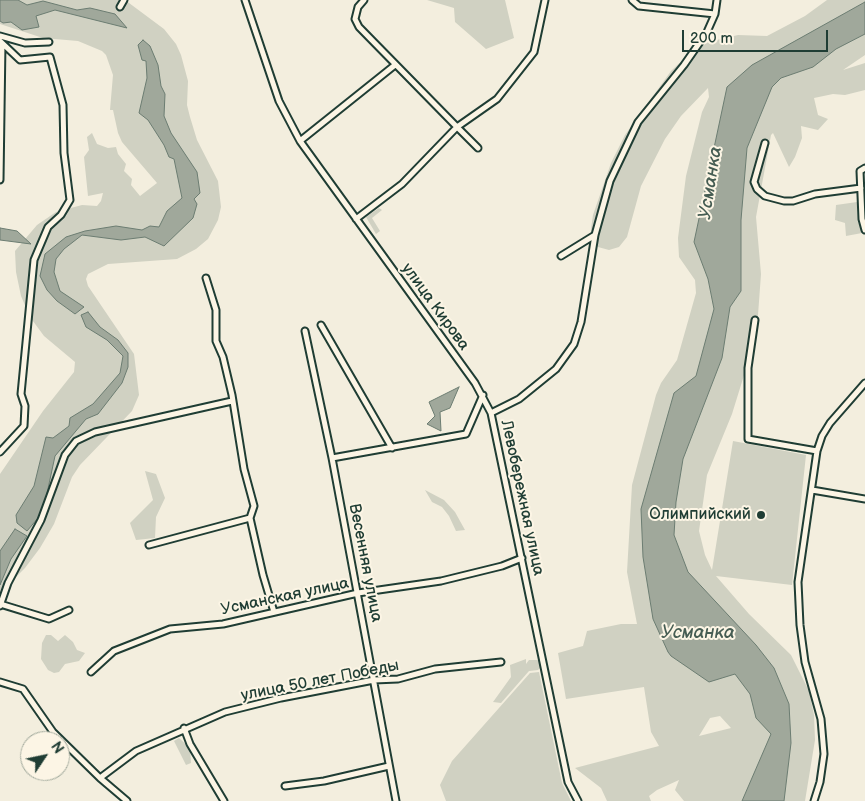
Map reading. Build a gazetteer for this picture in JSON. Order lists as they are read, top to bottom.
{
  "streets": {
    "street": [
      "улица Кирова",
      "Левобережная улица",
      "Весенняя улица",
      "Усманская улица",
      "улица 50 лет Победы"
    ]
  },
  "crossings": [
    ["улица Кирова", "Левобережная улица"],
    ["Левобережная улица", "Усманская улица"],
    ["Весенняя улица", "Усманская улица"],
    ["Весенняя улица", "улица 50 лет Победы"]
  ],
  "water": ["Усманка"],
  "places": ["Олимпийский"],
  "scale_bar": "200 m",
  "north": "top right"
}
